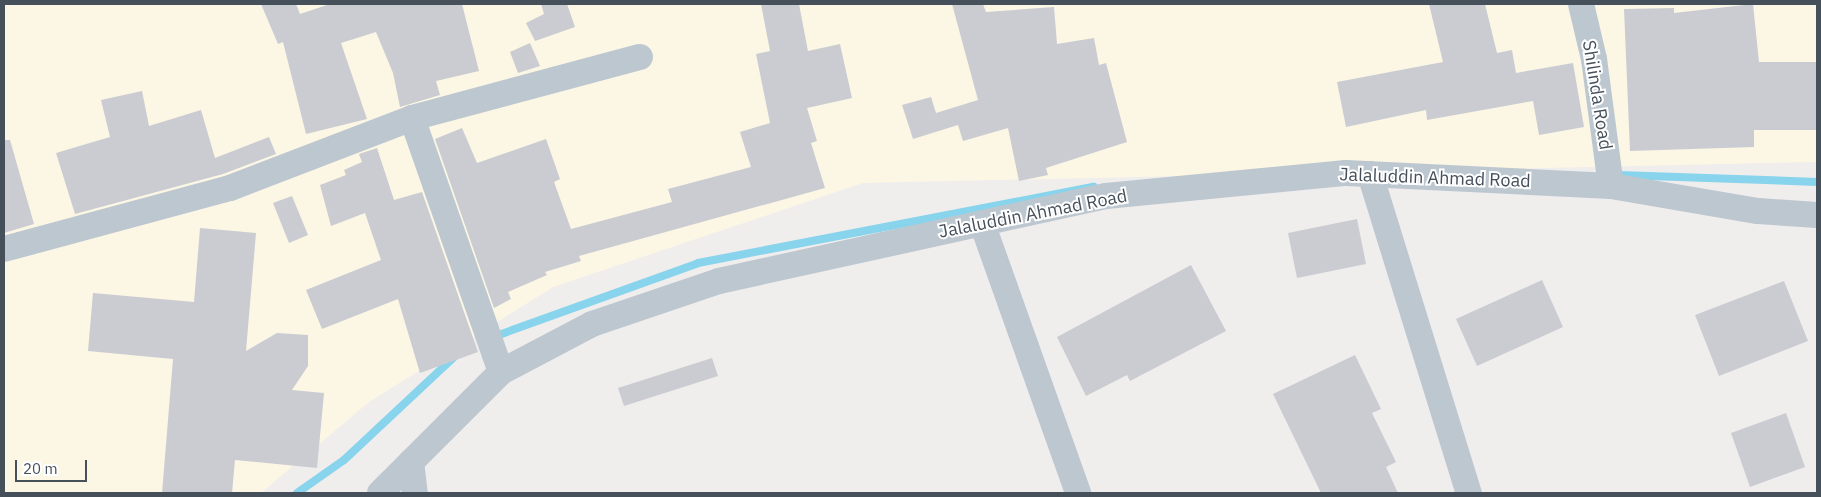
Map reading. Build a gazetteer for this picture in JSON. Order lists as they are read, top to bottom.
{
  "streets": {
    "street": ["Shilinda Road", "Jalaluddin Ahmad Road"]
  },
  "crossings": [
    ["Shilinda Road", "Jalaluddin Ahmad Road"]
  ],
  "scale_bar": "20 m"
}
